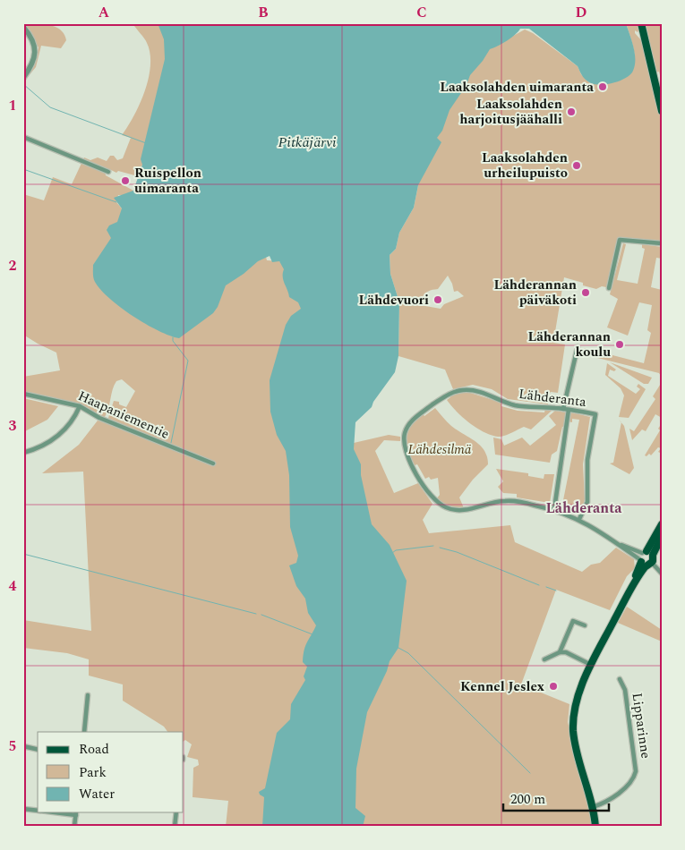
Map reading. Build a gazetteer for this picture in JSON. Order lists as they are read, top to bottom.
{
  "streets": {
    "street": ["Lähderanta", "Haapaniementie", "Lipparinne"]
  },
  "districts": ["Lähderanta"],
  "water": ["Pitkäjärvi"],
  "parks": ["Lähdesilmä"],
  "places": [
    "Laaksolahden uimaranta",
    "Laaksolahden harjoitusjäähalli",
    "Laaksolahden urheilupuisto",
    "Ruispellon uimaranta",
    "Lähderannan päiväkoti",
    "Lähdevuori",
    "Lähderannan koulu",
    "Kennel Jeslex"
  ],
  "legend": ["Road", "Park", "Water"],
  "scale_bar": "200 m",
  "grid": {
    "columns": [
      "A",
      "B",
      "C",
      "D"
    ],
    "rows": [
      "1",
      "2",
      "3",
      "4",
      "5"
    ]
  }
}
